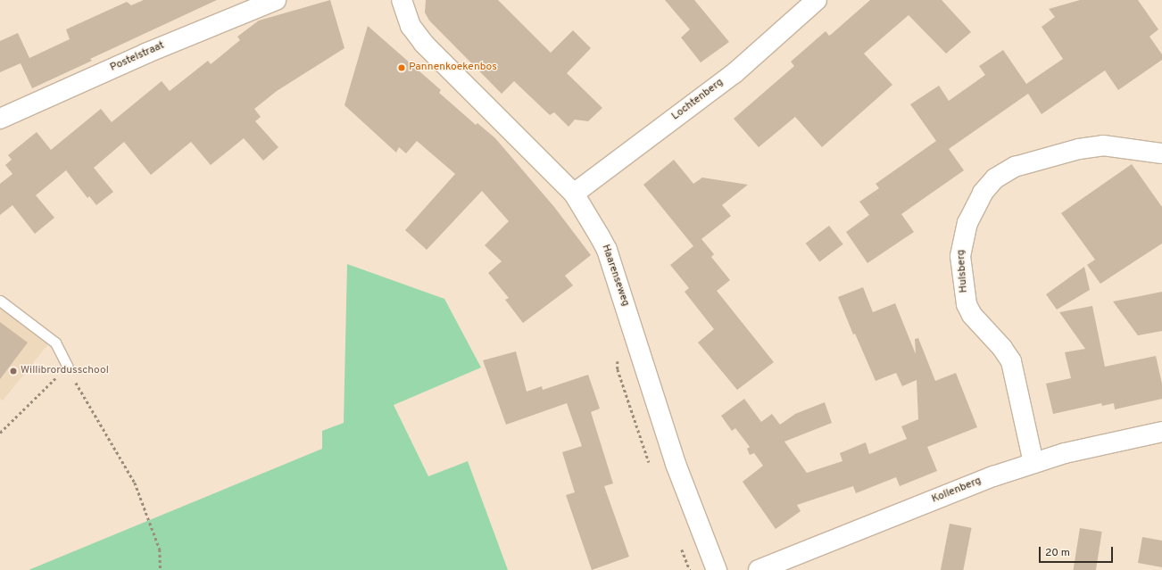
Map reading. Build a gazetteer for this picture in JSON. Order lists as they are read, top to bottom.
{
  "streets": {
    "street": [
      "Postelstraat",
      "Lochtenberg",
      "Hulsberg",
      "Haarenseweg",
      "Kollenberg"
    ]
  },
  "crossings": [
    ["Lochtenberg", "Haarenseweg"],
    ["Hulsberg", "Kollenberg"]
  ],
  "places": ["Pannenkoekenbos", "Willibrordusschool"],
  "scale_bar": "20 m"
}
